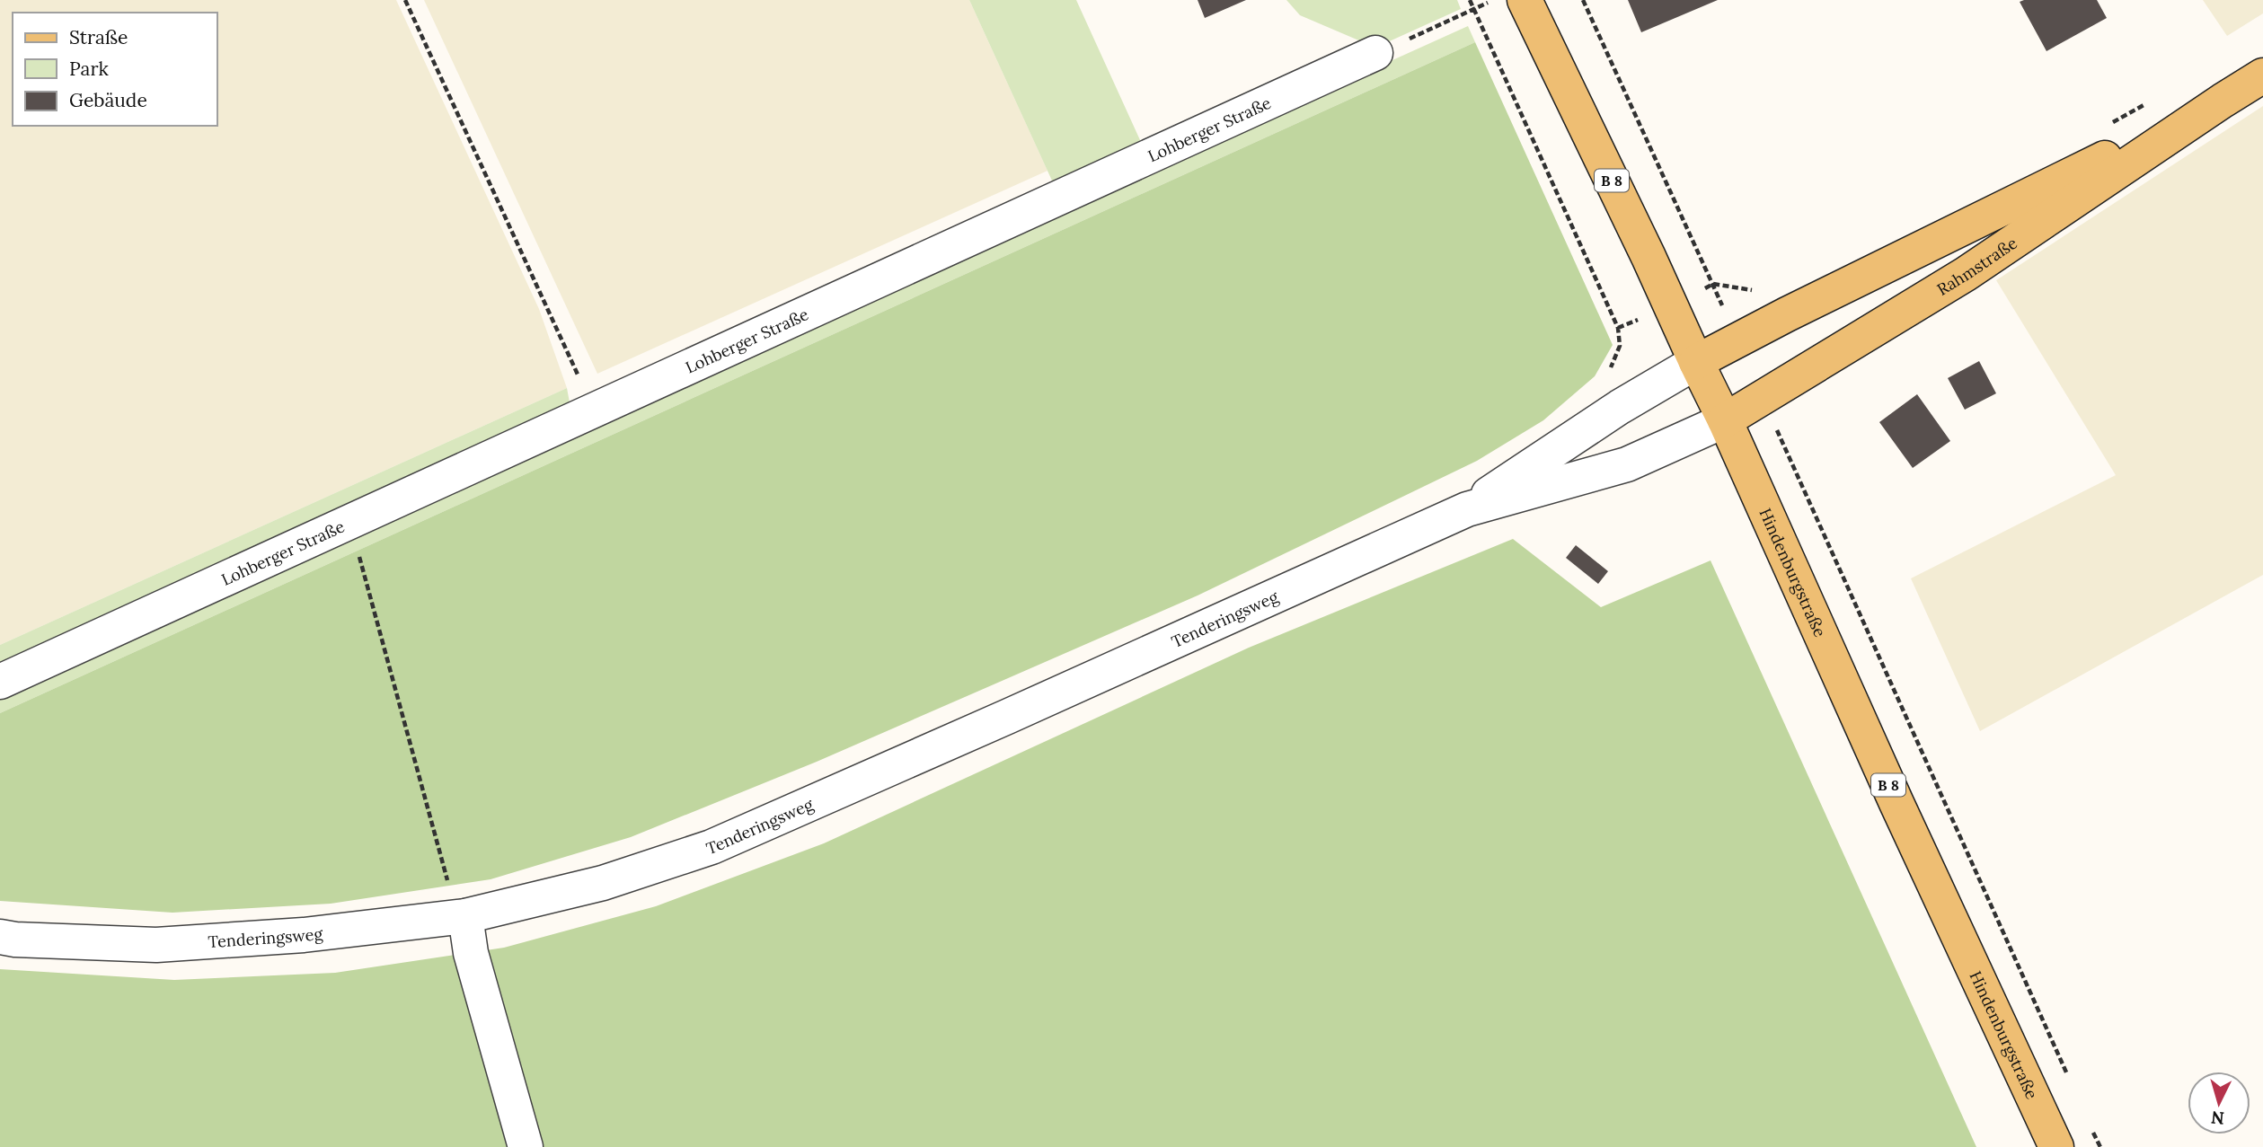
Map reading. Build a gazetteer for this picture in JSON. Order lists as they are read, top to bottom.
{
  "streets": {
    "main road": ["B 8", "Rahmstraße", "Hindenburgstraße"],
    "street": ["Lohberger Straße", "Tenderingsweg"]
  },
  "crossings": [
    ["Rahmstraße", "Hindenburgstraße"],
    ["Rahmstraße", "Tenderingsweg"],
    ["Hindenburgstraße", "Tenderingsweg"]
  ],
  "legend": ["Straße", "Park", "Gebäude"],
  "north": "bottom"
}
